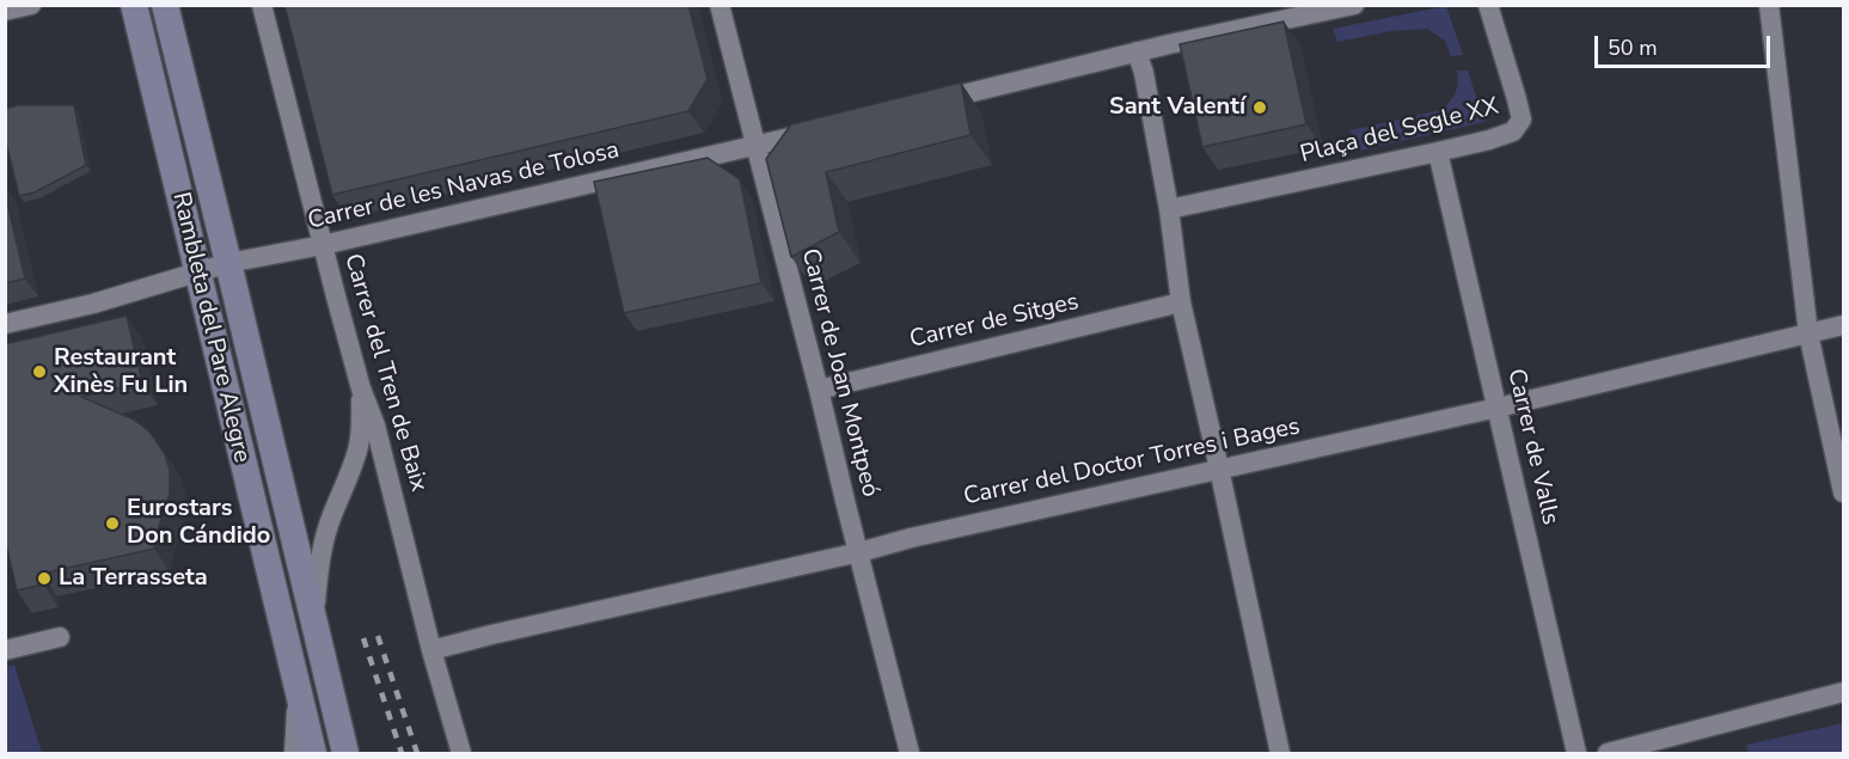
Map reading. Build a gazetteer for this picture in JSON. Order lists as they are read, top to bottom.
{
  "streets": {
    "main road": ["Rambleta del Pare Alegre"],
    "street": [
      "Plaça del Segle XX",
      "Carrer de les Navas de Tolosa",
      "Carrer de Sitges",
      "Carrer del Tren de Baix",
      "Carrer de Joan Montpeó",
      "Carrer de Valls",
      "Carrer del Doctor Torres i Bages"
    ]
  },
  "crossings": [
    ["Plaça del Segle XX", "Carrer de Valls"],
    ["Carrer de les Navas de Tolosa", "Rambleta del Pare Alegre"],
    ["Carrer de les Navas de Tolosa", "Carrer del Tren de Baix"],
    ["Carrer de les Navas de Tolosa", "Carrer de Joan Montpeó"],
    ["Carrer de Sitges", "Carrer de Joan Montpeó"],
    ["Rambleta del Pare Alegre", "Carrer del Tren de Baix"],
    ["Carrer del Tren de Baix", "Carrer del Doctor Torres i Bages"],
    ["Carrer de Joan Montpeó", "Carrer del Doctor Torres i Bages"],
    ["Carrer de Valls", "Carrer del Doctor Torres i Bages"]
  ],
  "places": [
    "Sant Valentí",
    "Restaurant Xinès Fu Lin",
    "Eurostars Don Cándido",
    "La Terrasseta"
  ],
  "scale_bar": "50 m"
}
